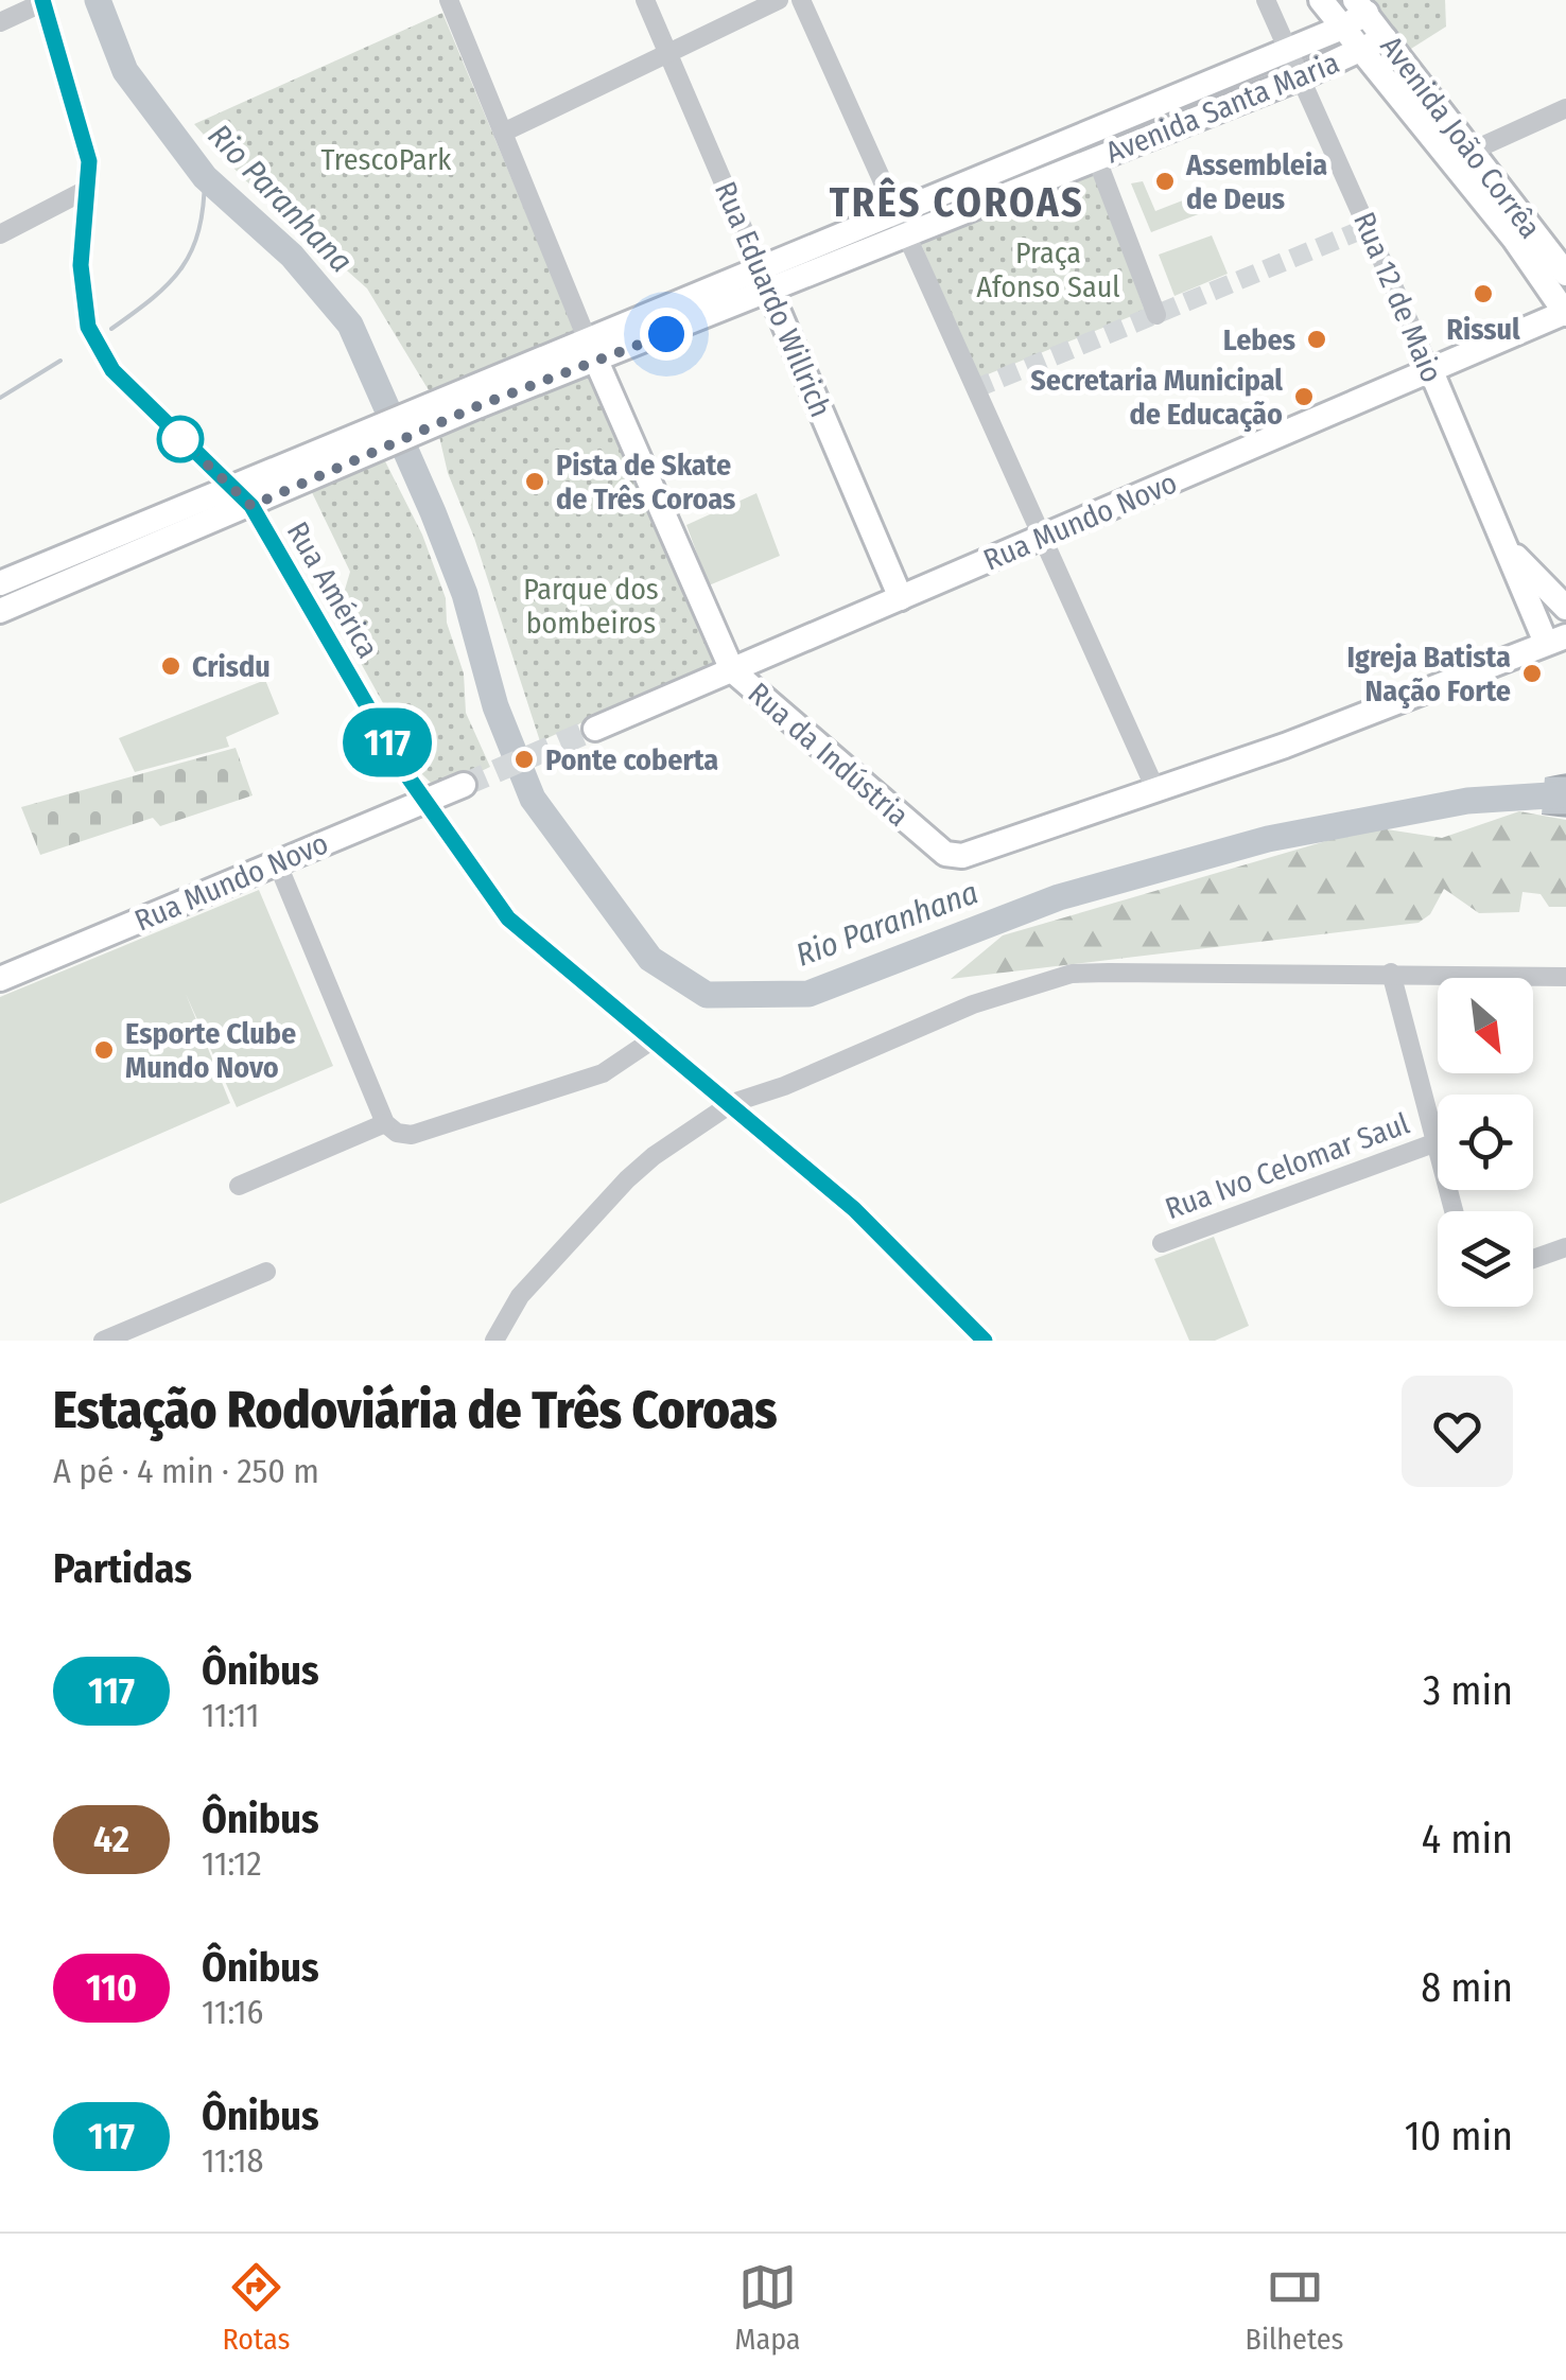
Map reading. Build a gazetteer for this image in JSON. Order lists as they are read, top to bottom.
{
  "streets": {
    "main road": [
      "Avenida Santa Maria",
      "Avenida João Corrêa",
      "Rua 12 de Maio",
      "Rua Eduardo Willrich",
      "Rua Mundo Novo",
      "Rua da Indústria"
    ],
    "street": ["Rua América", "Rua Ivo Celomar Saul"]
  },
  "crossings": [
    ["Avenida Santa Maria", "Avenida João Corrêa"],
    ["Avenida Santa Maria", "Rua 12 de Maio"],
    ["Avenida Santa Maria", "Rua Eduardo Willrich"],
    ["Avenida Santa Maria", "Rua América"],
    ["Avenida Santa Maria", "Rua da Indústria"],
    ["Avenida João Corrêa", "Rua Mundo Novo"],
    ["Rua 12 de Maio", "Rua Mundo Novo"],
    ["Rua 12 de Maio", "Rua da Indústria"],
    ["Rua Eduardo Willrich", "Rua Mundo Novo"],
    ["Rua Mundo Novo", "Rua América"],
    ["Rua Mundo Novo", "Rua da Indústria"]
  ],
  "districts": ["TRÊS COROAS"],
  "water": ["Rio Paranhana"],
  "parks": ["TrescoPark", "Praça Afonso Saul", "Parque dos bombeiros"],
  "places": [
    "Assembleia de Deus",
    "Rissul",
    "Lebes",
    "Secretaria Municipal de Educação",
    "Pista de Skate de Três Coroas",
    "Crisdu",
    "Igreja Batista Nação Forte",
    "Ponte coberta",
    "Esporte Clube Mundo Novo"
  ],
  "lines": ["bus line 117"],
  "north": "bottom right",
  "page": {
    "on_map": "117",
    "heading": [
      ["Estação Rodoviária de Três Coroas", "A pé · 4 min · 250 m"],
      "Partidas"
    ],
    "list": [
      {
        "mark": "117",
        "name": "Ônibus",
        "note": "11:11",
        "value": "3 min"
      },
      {
        "mark": "42",
        "name": "Ônibus",
        "note": "11:12",
        "value": "4 min"
      },
      {
        "mark": "110",
        "name": "Ônibus",
        "note": "11:16",
        "value": "8 min"
      },
      {
        "mark": "117",
        "name": "Ônibus",
        "note": "11:18",
        "value": "10 min"
      }
    ],
    "tabs": ["Rotas", "Mapa", "Bilhetes"]
  }
}
